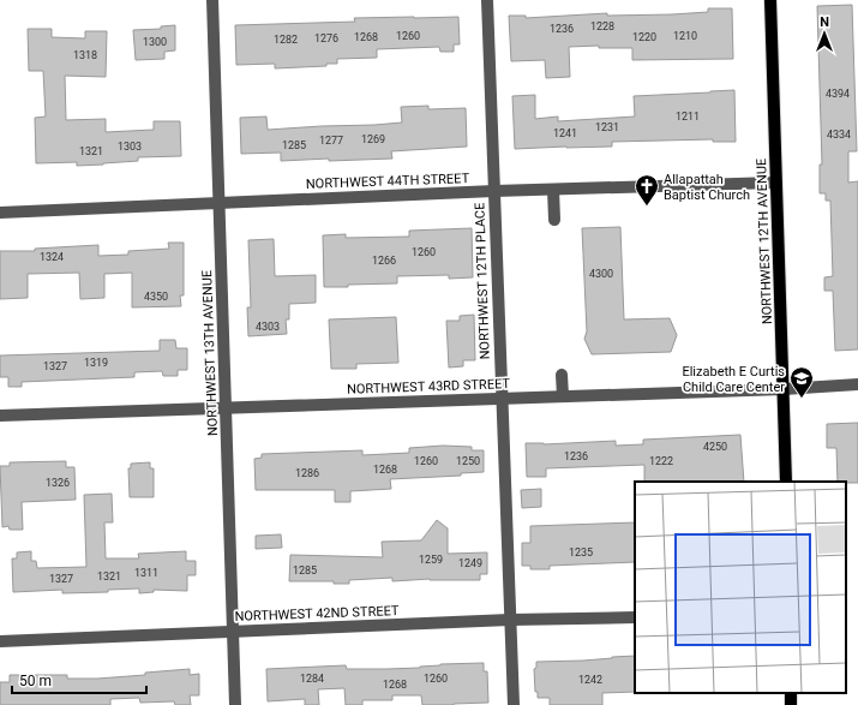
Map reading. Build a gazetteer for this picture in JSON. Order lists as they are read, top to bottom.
{
  "streets": {
    "main road": ["NORTHWEST 12TH AVENUE"],
    "street": [
      "NORTHWEST 44TH STREET",
      "NORTHWEST 12TH PLACE",
      "NORTHWEST 13TH AVENUE",
      "NORTHWEST 43RD STREET",
      "NORTHWEST 42ND STREET"
    ]
  },
  "crossings": [
    ["NORTHWEST 44TH STREET", "NORTHWEST 12TH AVENUE"],
    ["NORTHWEST 44TH STREET", "NORTHWEST 12TH PLACE"],
    ["NORTHWEST 44TH STREET", "NORTHWEST 13TH AVENUE"],
    ["NORTHWEST 12TH AVENUE", "NORTHWEST 43RD STREET"],
    ["NORTHWEST 12TH PLACE", "NORTHWEST 43RD STREET"],
    ["NORTHWEST 12TH PLACE", "NORTHWEST 42ND STREET"],
    ["NORTHWEST 13TH AVENUE", "NORTHWEST 43RD STREET"],
    ["NORTHWEST 13TH AVENUE", "NORTHWEST 42ND STREET"]
  ],
  "places": {
    "church": ["Allapattah Baptist Church"],
    "school or university": ["Elizabeth E Curtis Child Care Center"]
  },
  "house_numbers": [
    "1228",
    "1236",
    "1260",
    "1210",
    "1268",
    "1220",
    "1276",
    "1282",
    "1300",
    "1318",
    "4394",
    "1211",
    "1231",
    "1241",
    "4334",
    "1269",
    "1277",
    "1285",
    "1303",
    "1321",
    "1260",
    "1324",
    "1266",
    "4300",
    "4350",
    "4303",
    "1319",
    "1327",
    "4250",
    "1236",
    "1260",
    "1250",
    "1222",
    "1268",
    "1286",
    "1326",
    "1235",
    "1259",
    "1249",
    "1285",
    "1311",
    "1321",
    "1327",
    "1284",
    "1260",
    "1242",
    "1268"
  ],
  "scale_bar": "50 m",
  "north": "top"
}
